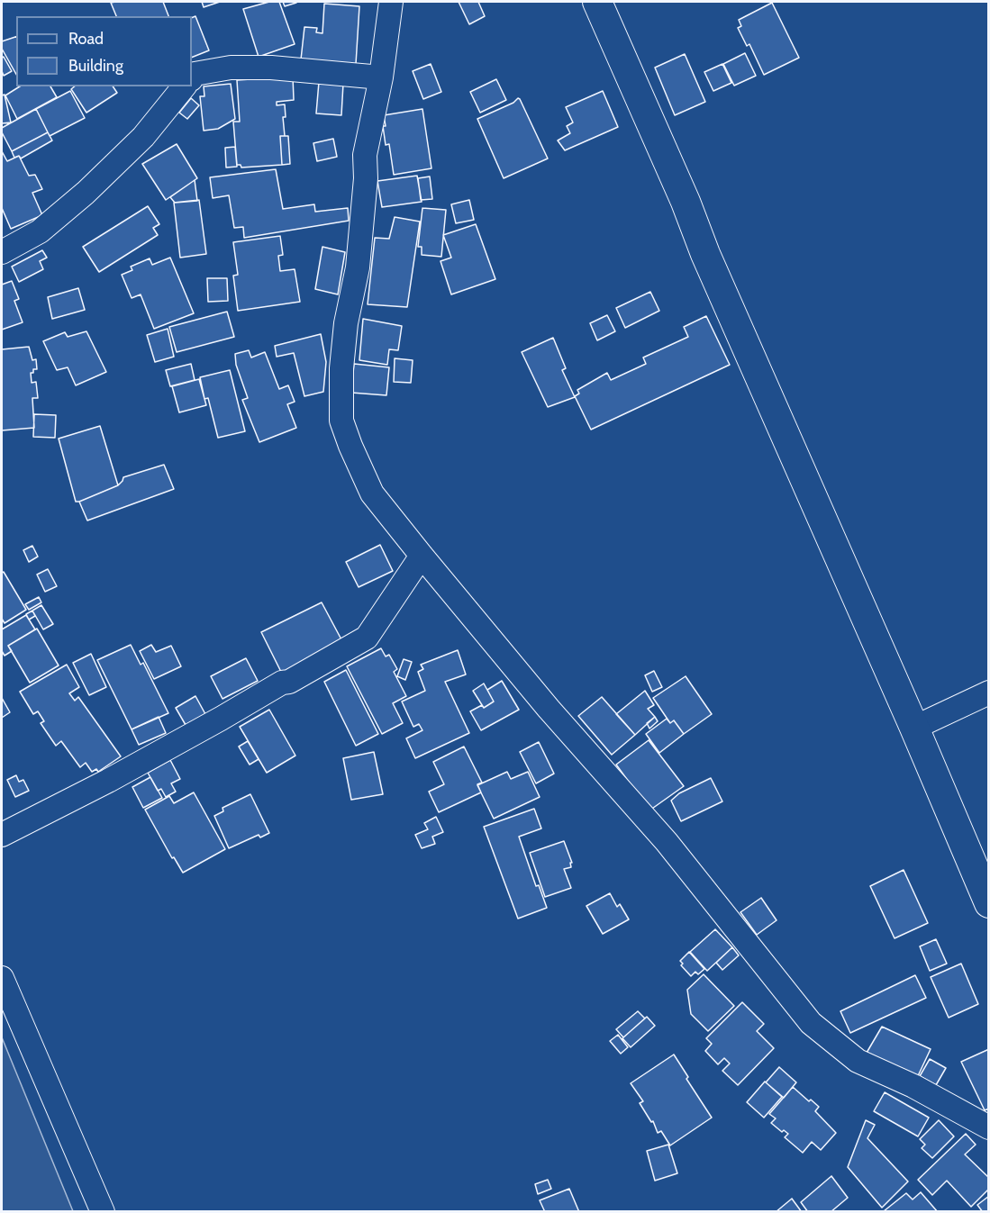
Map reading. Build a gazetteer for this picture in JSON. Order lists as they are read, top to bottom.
{
  "legend": ["Road", "Building"]
}
